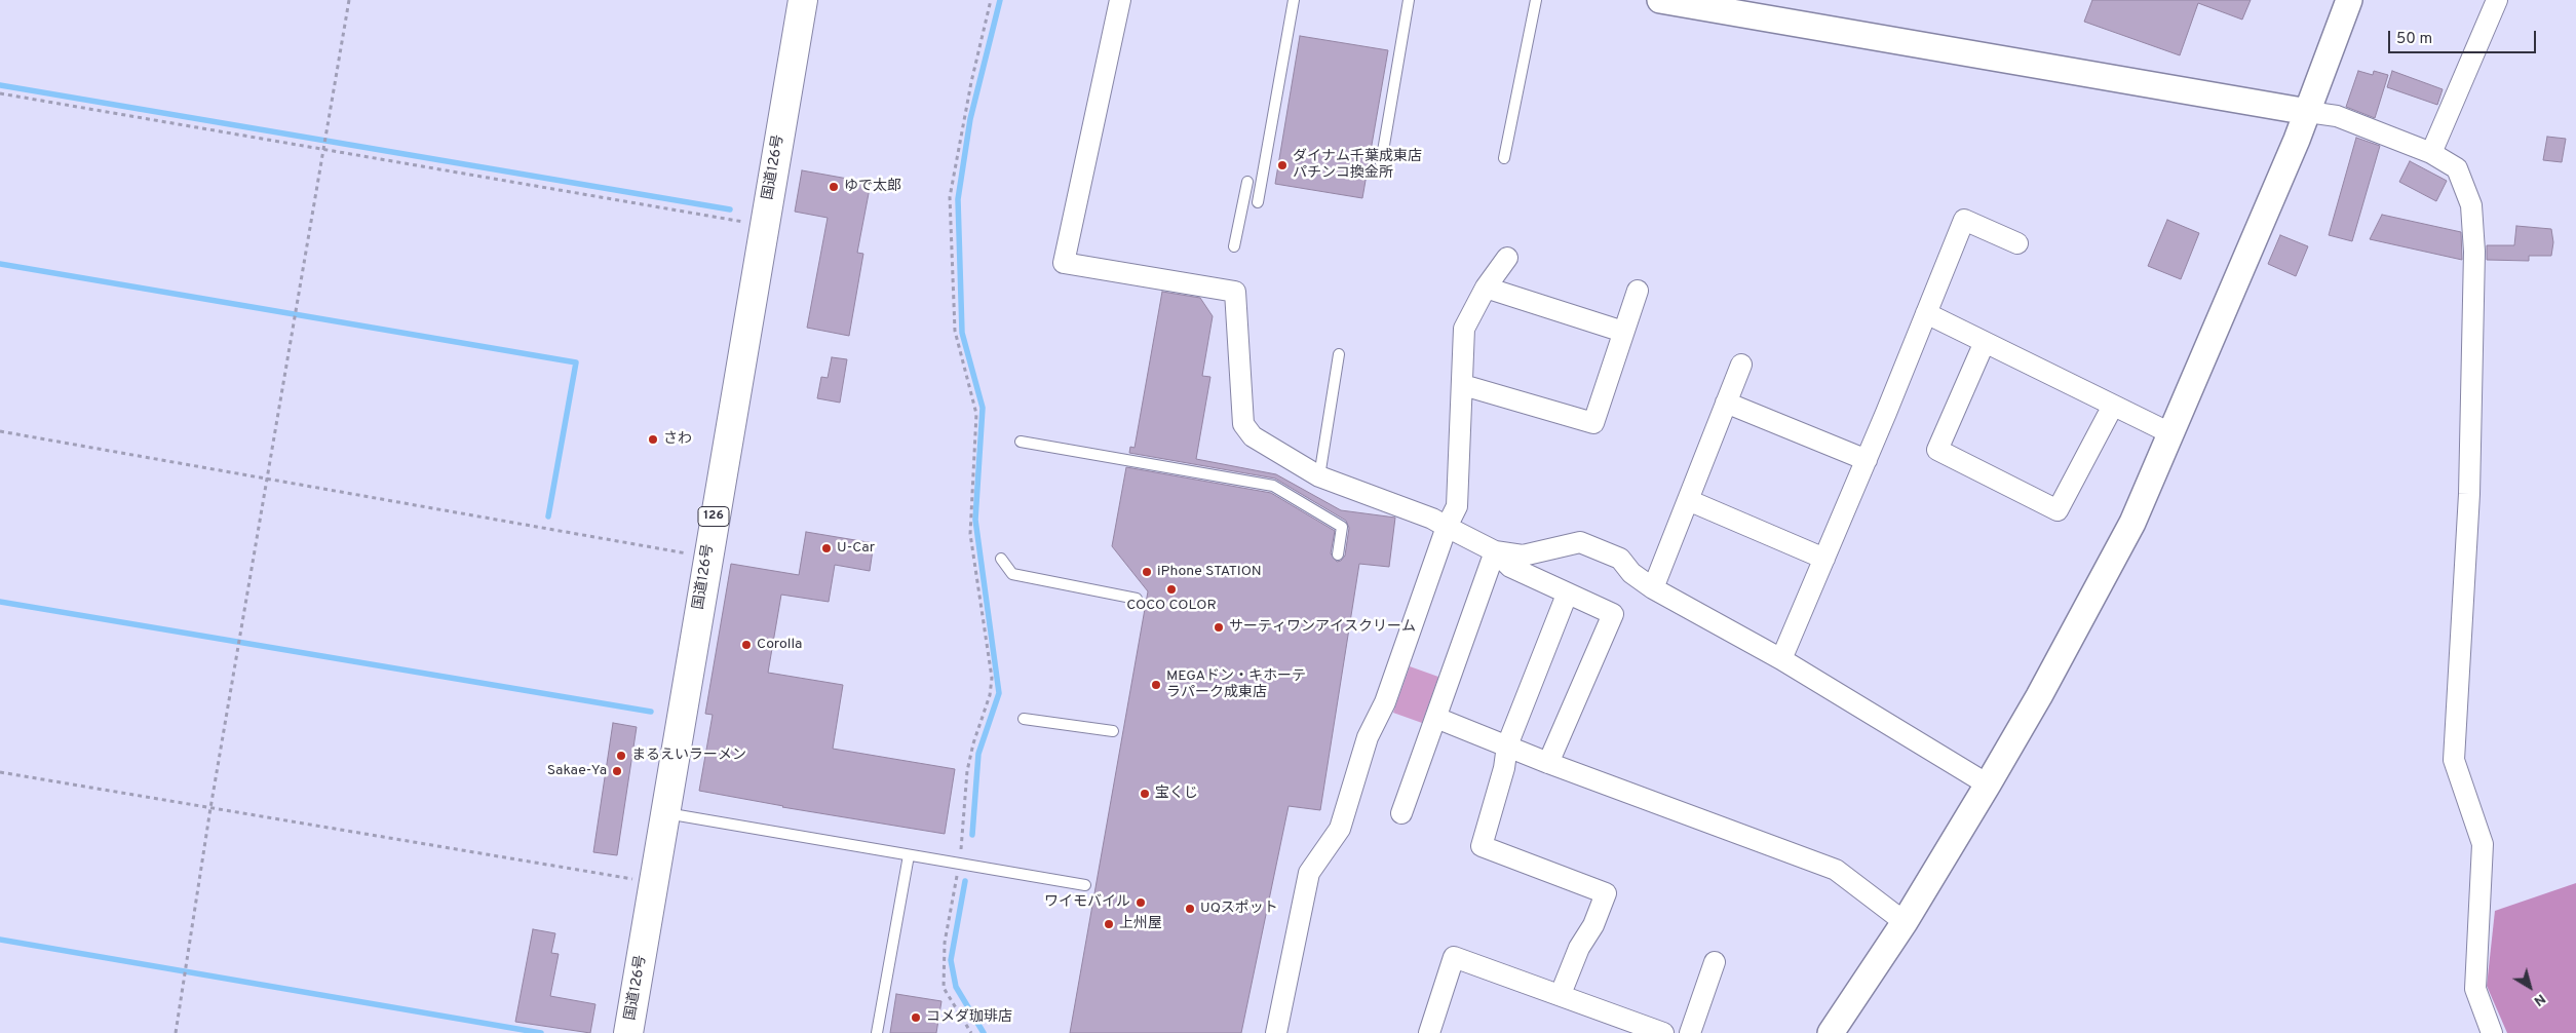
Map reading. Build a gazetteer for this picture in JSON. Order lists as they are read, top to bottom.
{
  "streets": {
    "highway": ["国道126号", "126"]
  },
  "places": [
    "ダイナム千葉成東店 パチンコ換金所",
    "ゆで太郎",
    "さわ",
    "U-Car",
    "iPhone STATION",
    "COCO COLOR",
    "サーティワンアイスクリーム",
    "Corolla",
    "MEGAドン・キホーテ ラパーク成東店",
    "まるえいラーメン",
    "Sakae-Ya",
    "宝くじ",
    "ワイモバイル",
    "UQスポット",
    "上州屋",
    "コメダ珈琲店"
  ],
  "scale_bar": "50 m",
  "north": "bottom right"
}
